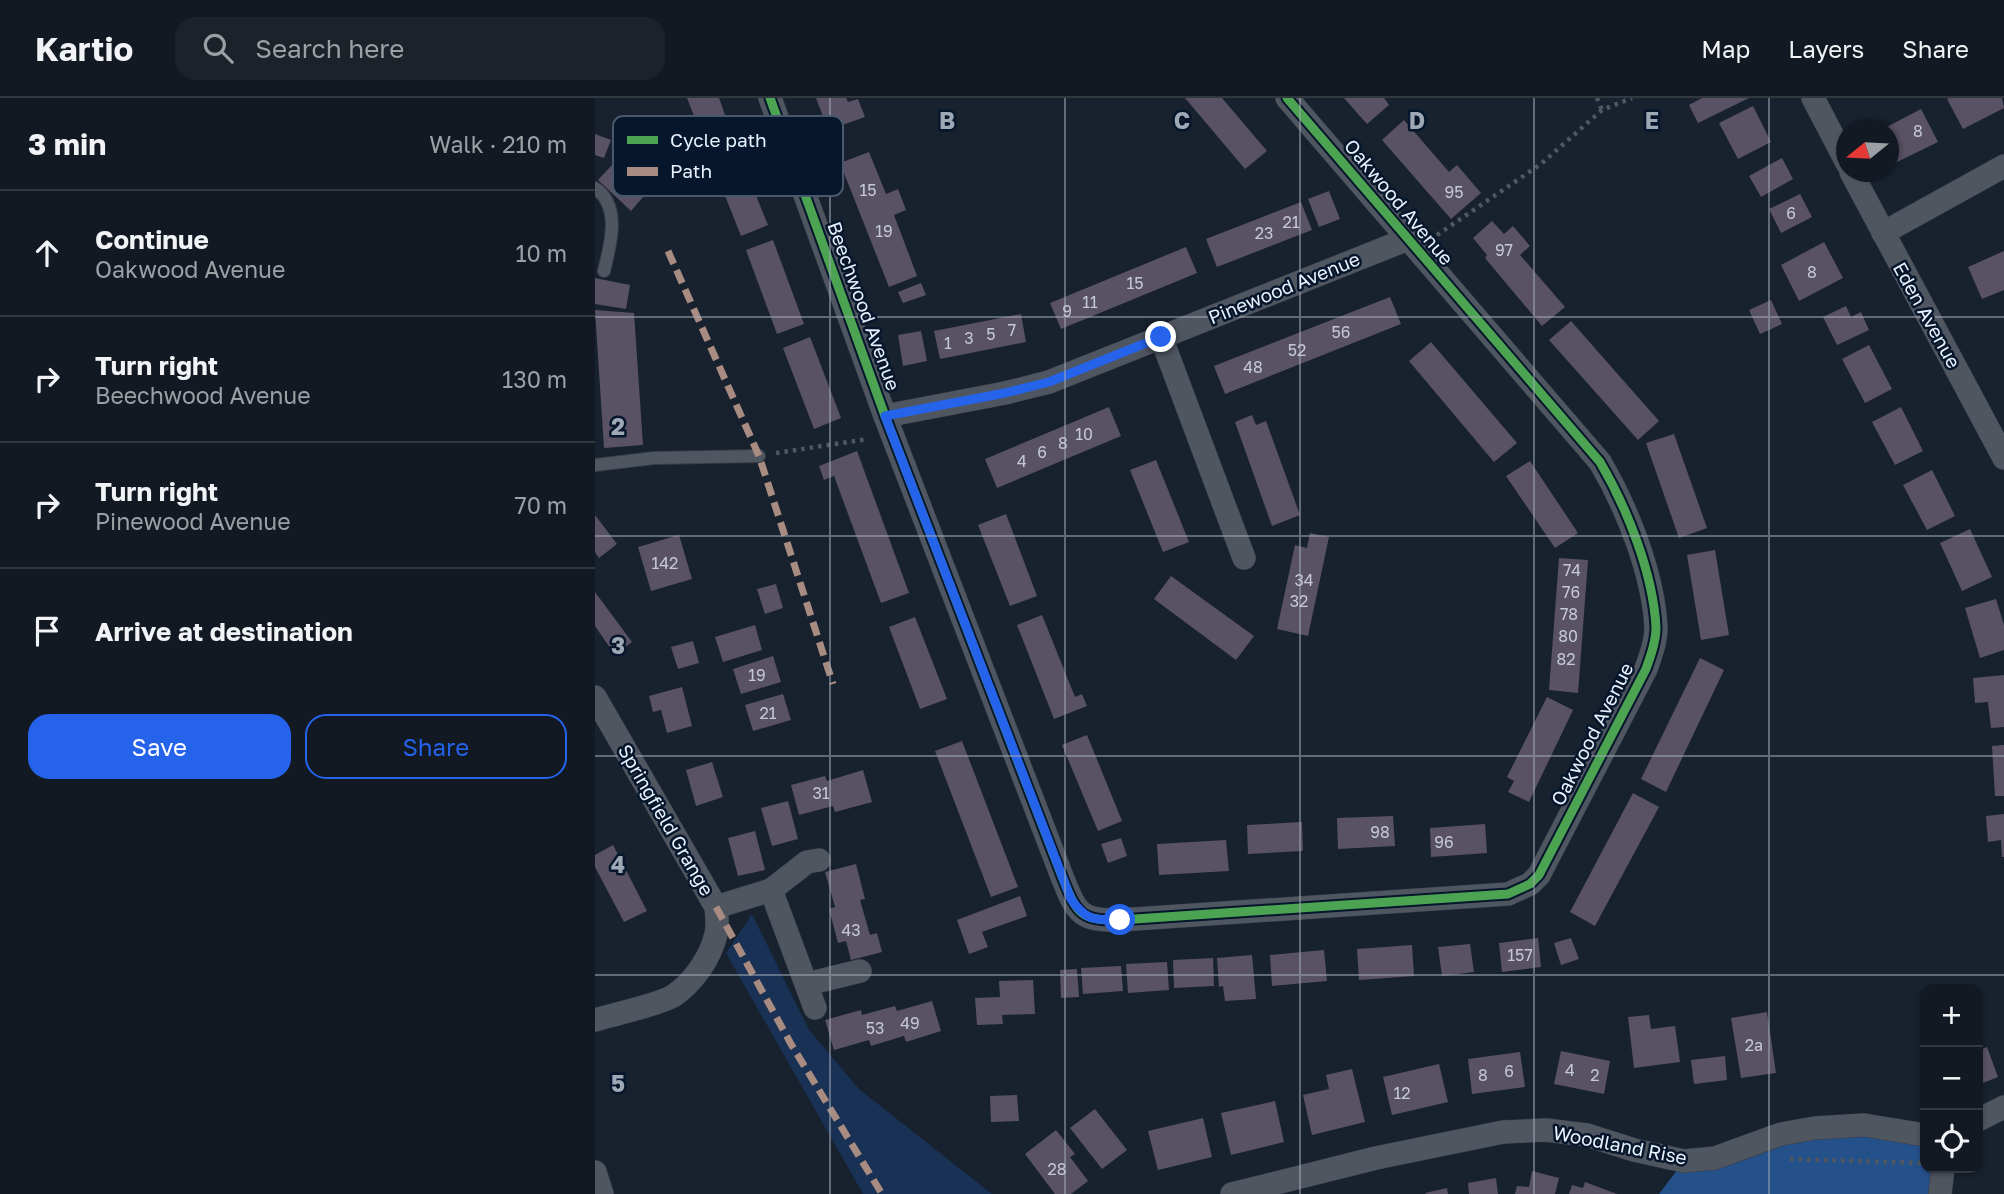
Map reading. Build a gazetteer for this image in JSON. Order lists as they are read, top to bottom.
{
  "streets": {
    "street": [
      "Oakwood Avenue",
      "Pinewood Avenue",
      "Beechwood Avenue",
      "Eden Avenue",
      "Springfield Grange",
      "Woodland Rise"
    ]
  },
  "crossings": [
    ["Oakwood Avenue", "Pinewood Avenue"],
    ["Oakwood Avenue", "Beechwood Avenue"],
    ["Pinewood Avenue", "Beechwood Avenue"]
  ],
  "house_numbers": [
    "8",
    "15",
    "95",
    "6",
    "21",
    "19",
    "23",
    "97",
    "8",
    "15",
    "11",
    "9",
    "7",
    "56",
    "5",
    "3",
    "1",
    "52",
    "48",
    "10",
    "8",
    "6",
    "4",
    "142",
    "74",
    "34",
    "76",
    "32",
    "78",
    "80",
    "82",
    "19",
    "21",
    "31",
    "98",
    "96",
    "43",
    "157",
    "49",
    "53",
    "2a",
    "4",
    "6",
    "8",
    "2",
    "12",
    "28"
  ],
  "legend": ["Cycle path", "Path"],
  "north": "left",
  "page": {
    "header": "Kartio",
    "search": "Search here",
    "nav": ["Map", "Layers", "Share"],
    "heading": ["3 min", "Walk · 210 m"],
    "list": [
      ["Continue", "Oakwood Avenue", "10 m"],
      ["Turn right", "Beechwood Avenue", "130 m"],
      ["Turn right", "Pinewood Avenue", "70 m"],
      "Arrive at destination"
    ],
    "buttons": ["Save", "Share"],
    "map_buttons": ["+", "−"]
  },
  "grid": {
    "columns": [
      "B",
      "C",
      "D",
      "E"
    ],
    "rows": [
      "2",
      "3",
      "4",
      "5"
    ]
  }
}
